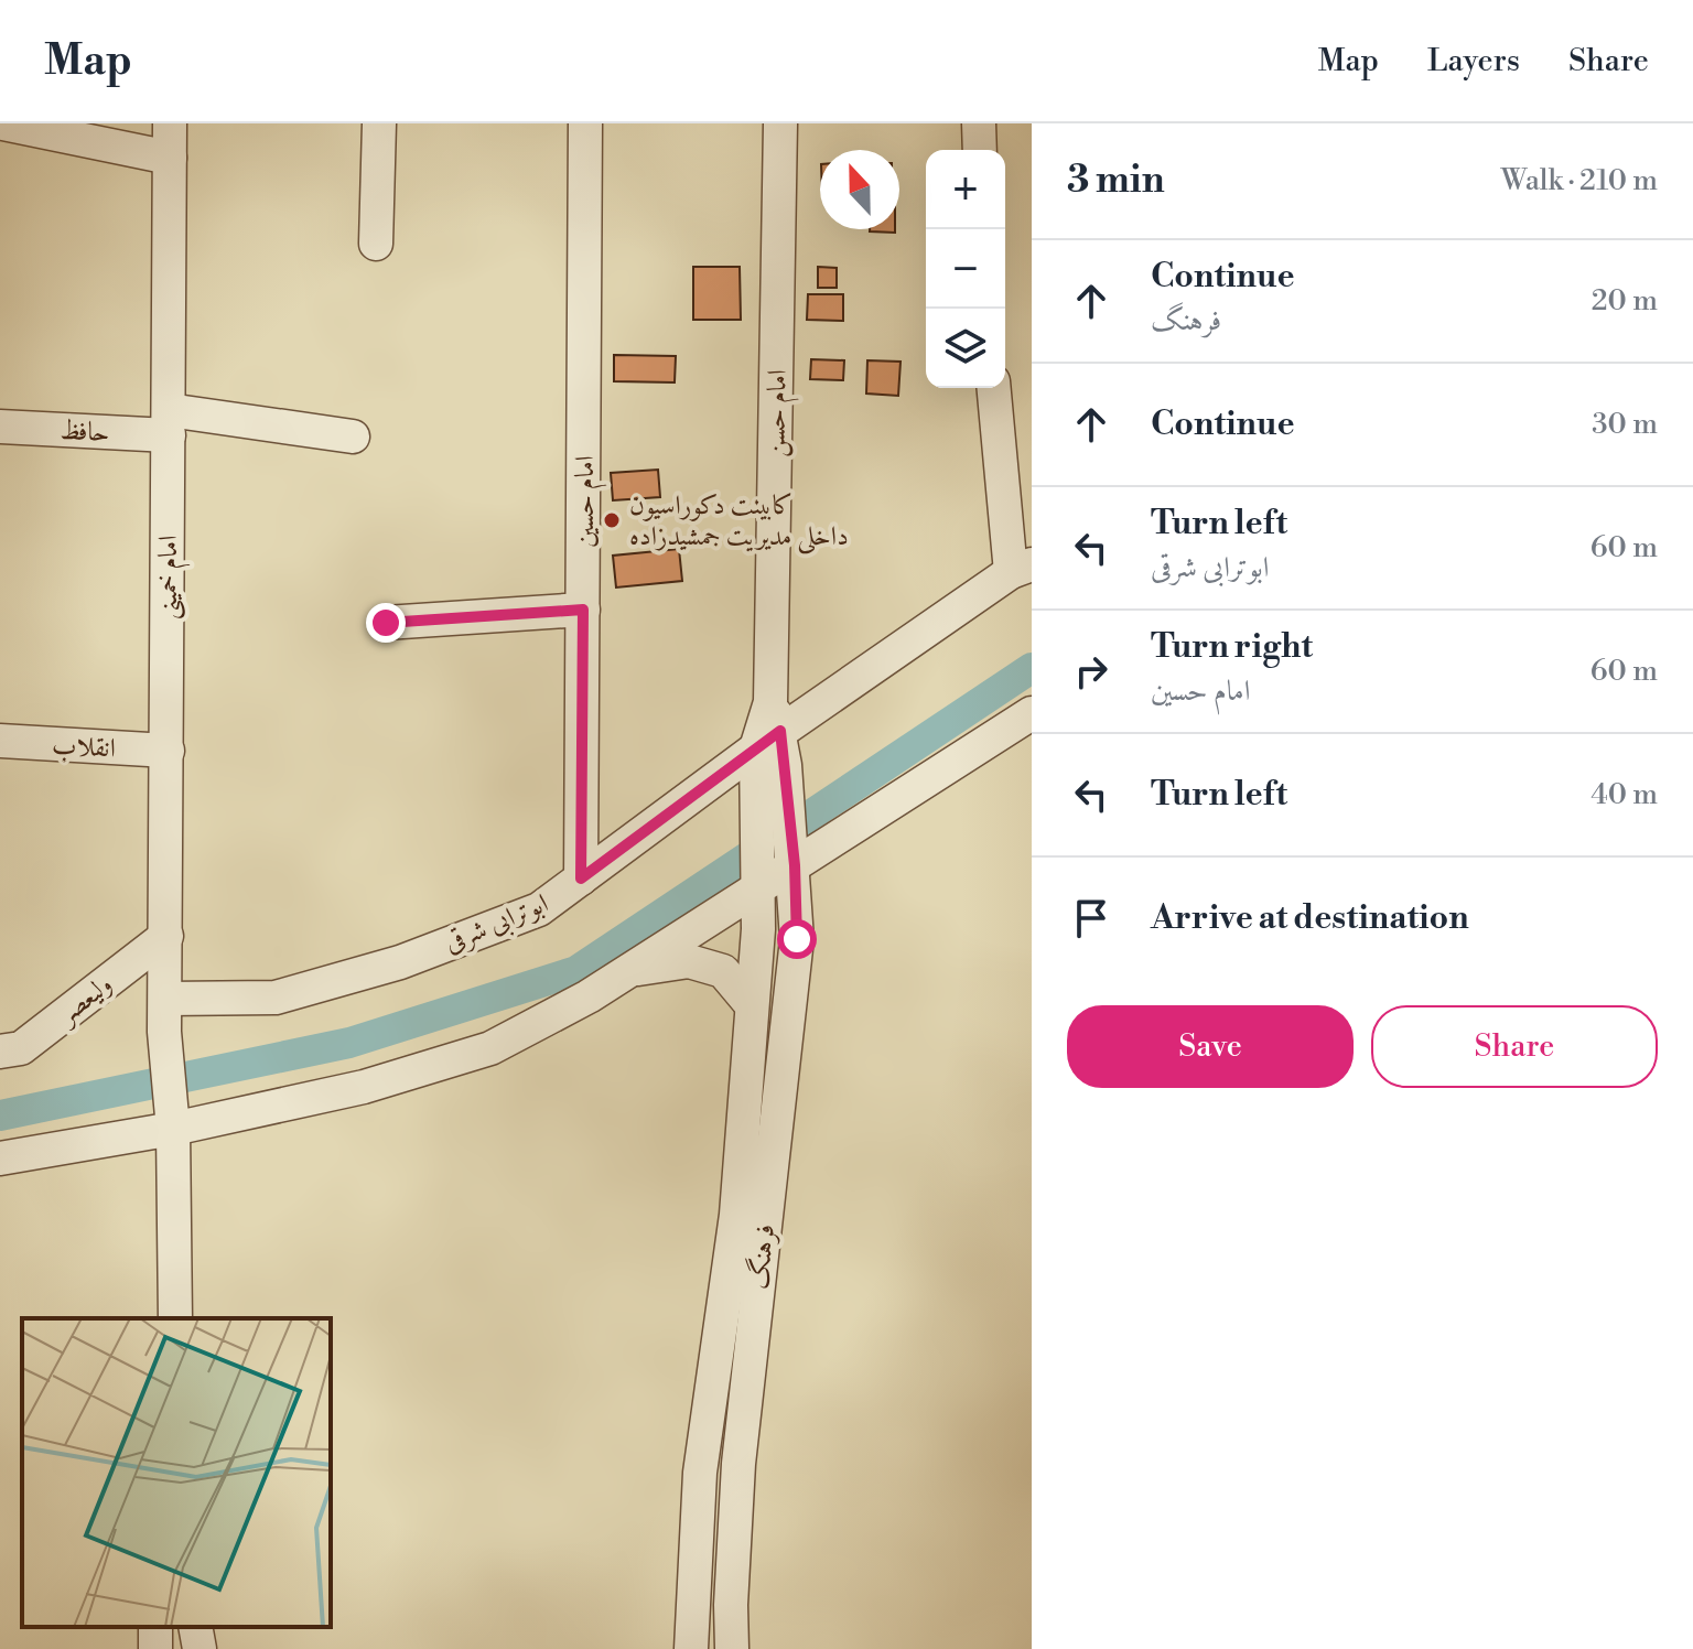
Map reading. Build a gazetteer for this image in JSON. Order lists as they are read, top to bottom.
{
  "streets": {
    "street": [
      "امام حسن",
      "حافظ",
      "امام حسین",
      "امام خمینی",
      "انقلاب",
      "ابوترابی شرقی",
      "ولیعصر",
      "فرهنگ"
    ]
  },
  "crossings": [
    ["امام حسن", "ابوترابی شرقی"],
    ["امام حسن", "فرهنگ"],
    ["حافظ", "امام خمینی"],
    ["امام حسین", "ابوترابی شرقی"],
    ["امام خمینی", "انقلاب"],
    ["امام خمینی", "ابوترابی شرقی"],
    ["امام خمینی", "ولیعصر"],
    ["ابوترابی شرقی", "فرهنگ"]
  ],
  "places": ["کابینت دکوراسیون داخلی مدیریت جمشیدزاده"],
  "north": "top",
  "page": {
    "header": "Map",
    "nav": ["Map", "Layers", "Share"],
    "heading": ["3 min", "Walk · 210 m"],
    "map_buttons": ["+", "−"],
    "list": [
      ["Continue", "فرهنگ", "20 m"],
      ["Continue", "30 m"],
      ["Turn left", "ابوترابی شرقی", "60 m"],
      ["Turn right", "امام حسین", "60 m"],
      ["Turn left", "40 m"],
      "Arrive at destination"
    ],
    "buttons": ["Save", "Share"]
  }
}
